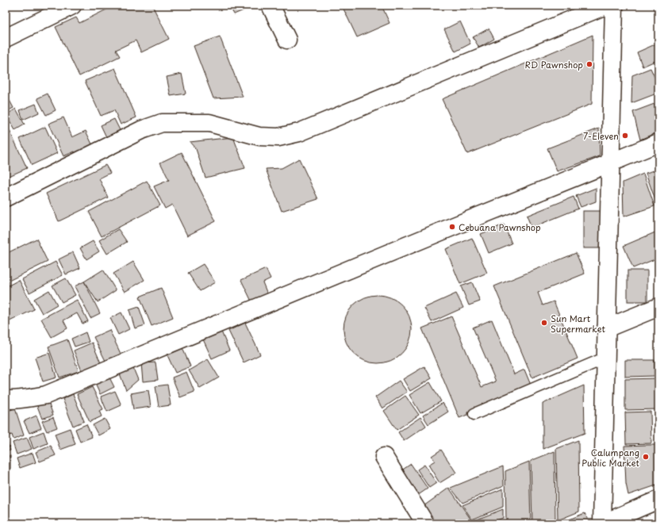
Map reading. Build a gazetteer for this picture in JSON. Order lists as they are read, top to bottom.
{
  "places": [
    "RD Pawnshop",
    "7-Eleven",
    "Cebuana Pawnshop",
    "Sun Mart Supermarket",
    "Calumpang Public Market"
  ]
}
